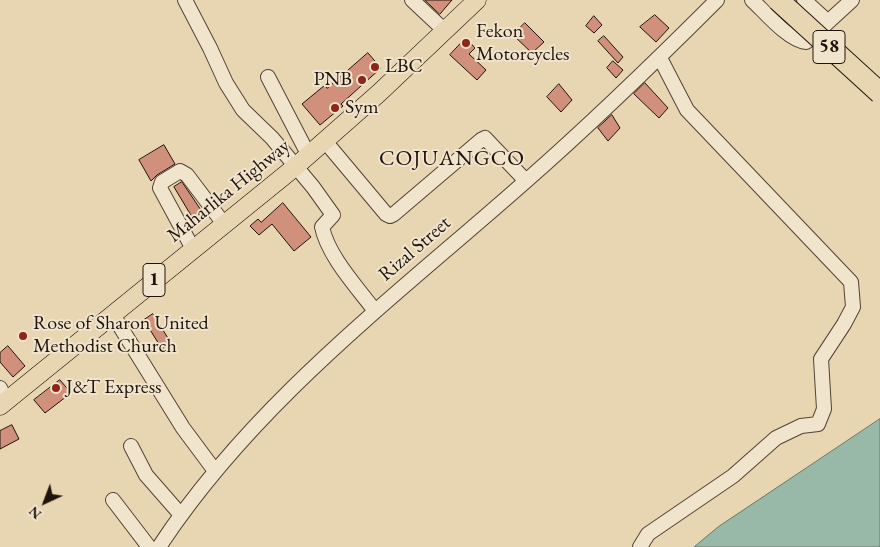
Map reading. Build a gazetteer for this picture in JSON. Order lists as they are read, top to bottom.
{
  "streets": {
    "highway": ["58"],
    "main road": ["Maharlika Highway", "1"],
    "street": ["Rizal Street"]
  },
  "districts": ["COJUANGCO"],
  "places": [
    "Fekon Motorcycles",
    "LBC",
    "PNB",
    "Sym",
    "Rose of Sharon United Methodist Church",
    "J&T Express"
  ],
  "north": "bottom left"
}
